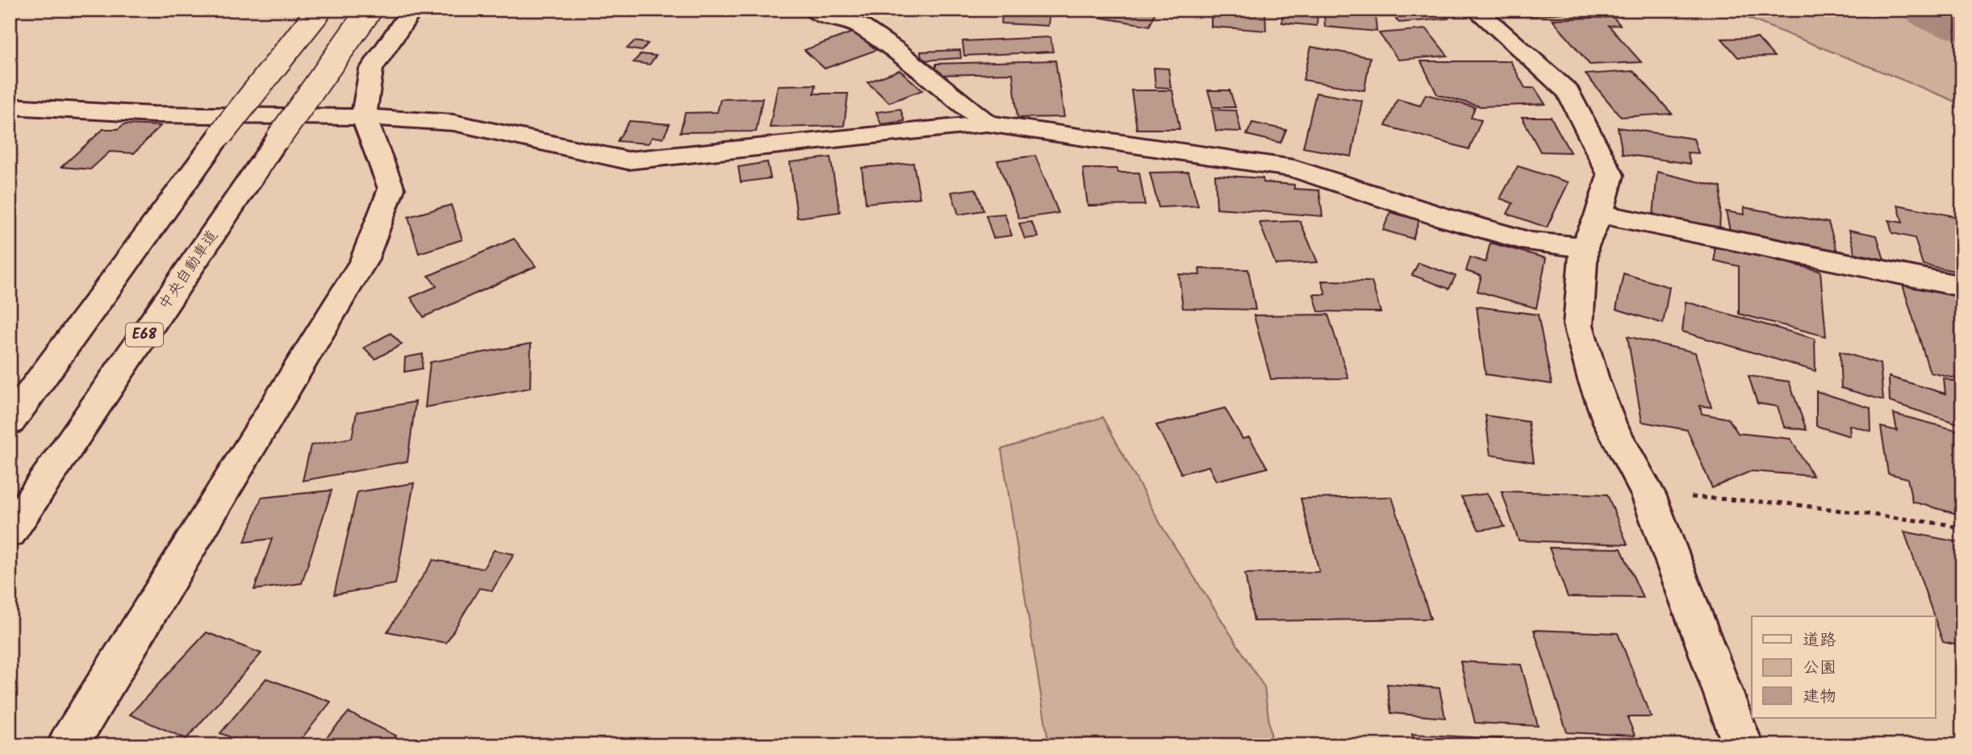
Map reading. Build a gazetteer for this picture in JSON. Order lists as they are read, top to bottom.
{
  "streets": {
    "main road": ["中央自動車道", "E68"]
  },
  "legend": ["道路", "公園", "建物"]
}
